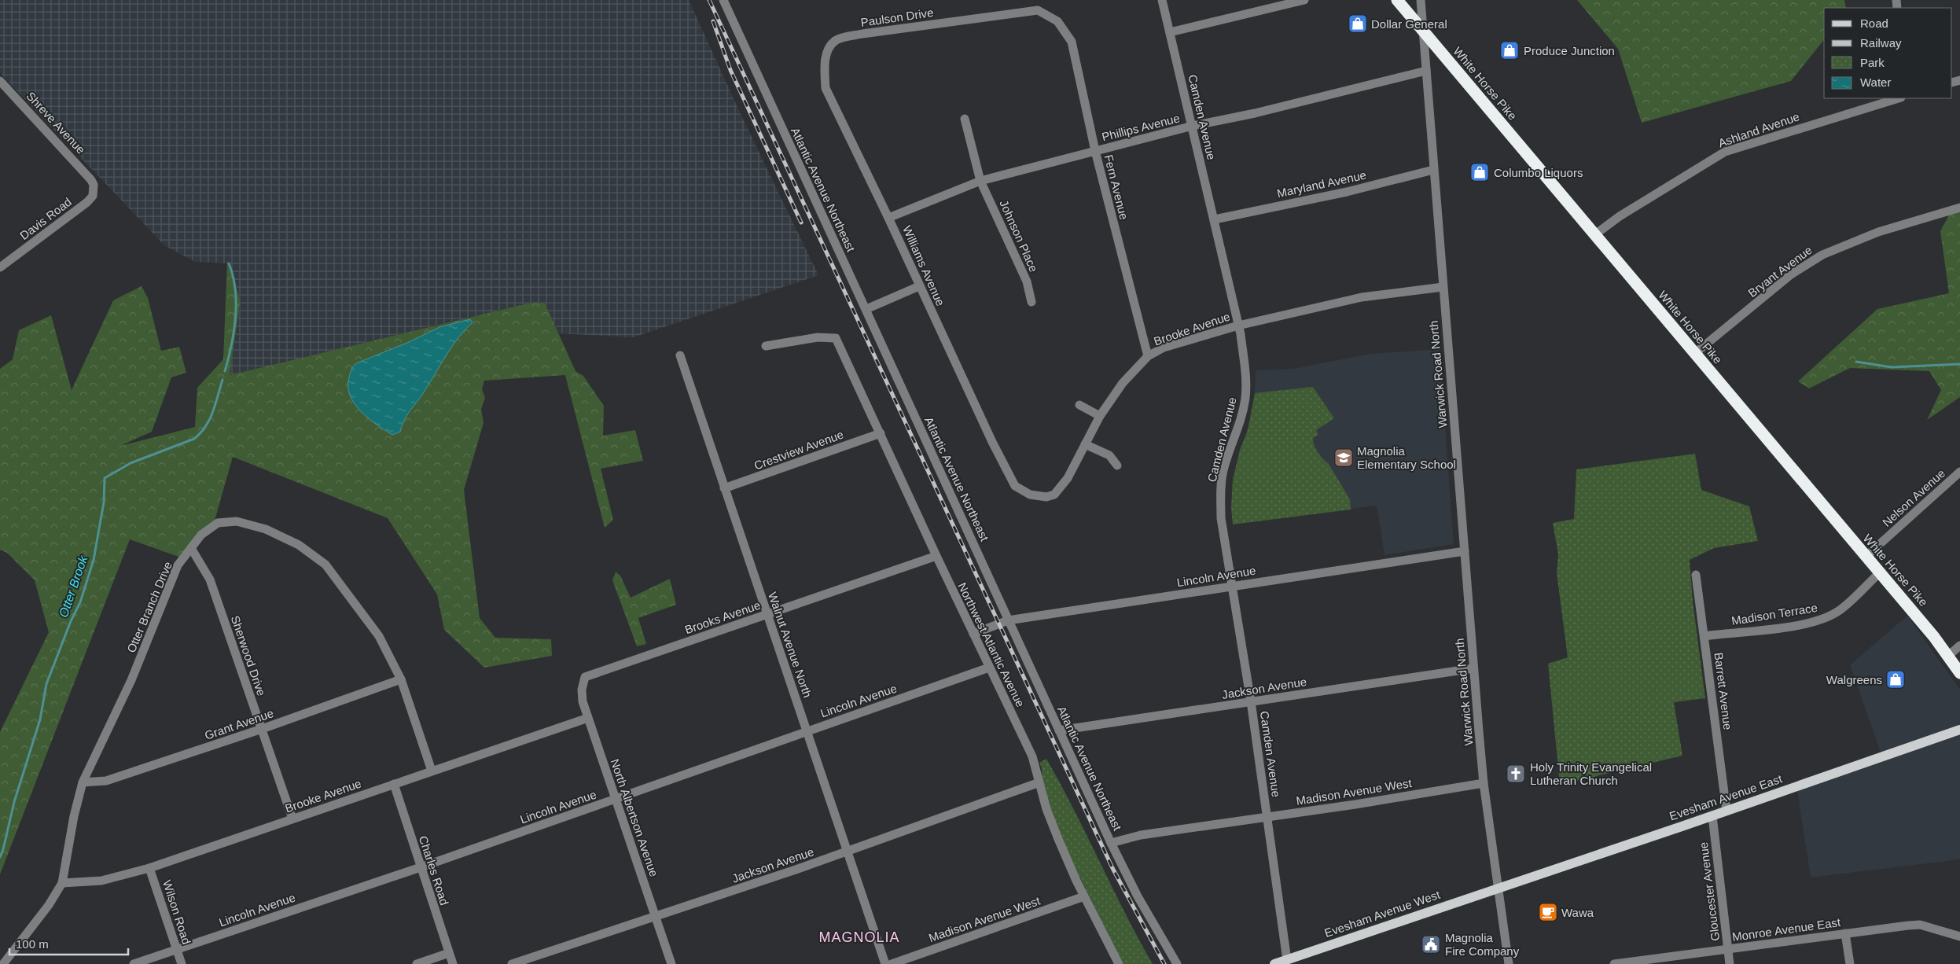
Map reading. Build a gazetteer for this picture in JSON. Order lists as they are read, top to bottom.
{
  "streets": {
    "highway": ["White Horse Pike"],
    "main road": ["Evesham Avenue East", "Evesham Avenue West"],
    "street": [
      "Paulson Drive",
      "Camden Avenue",
      "Shreve Avenue",
      "Phillips Avenue",
      "Ashland Avenue",
      "Maryland Avenue",
      "Fern Avenue",
      "Atlantic Avenue Northeast",
      "Davis Road",
      "Johnson Place",
      "Williams Avenue",
      "Bryant Avenue",
      "Brooke Avenue",
      "Warwick Road North",
      "Crestview Avenue",
      "Nelson Avenue",
      "Lincoln Avenue",
      "Otter Branch Drive",
      "Madison Terrace",
      "Brooks Avenue",
      "Walnut Avenue North",
      "Northwest Atlantic Avenue",
      "Sherwood Drive",
      "Jackson Avenue",
      "Barrett Avenue",
      "Grant Avenue",
      "Madison Avenue West",
      "North Albertson Avenue",
      "Charles Road",
      "Gloucester Avenue",
      "Wilson Road",
      "Monroe Avenue East"
    ]
  },
  "crossings": [
    ["Paulson Drive", "Fern Avenue"],
    ["Paulson Drive", "Williams Avenue"],
    ["White Horse Pike", "Ashland Avenue"],
    ["White Horse Pike", "Bryant Avenue"],
    ["White Horse Pike", "Warwick Road North"],
    ["White Horse Pike", "Nelson Avenue"],
    ["White Horse Pike", "Madison Terrace"],
    ["Camden Avenue", "Phillips Avenue"],
    ["Camden Avenue", "Maryland Avenue"],
    ["Camden Avenue", "Brooke Avenue"],
    ["Camden Avenue", "Lincoln Avenue"],
    ["Camden Avenue", "Jackson Avenue"],
    ["Camden Avenue", "Madison Avenue West"],
    ["Camden Avenue", "Evesham Avenue West"],
    ["Shreve Avenue", "Davis Road"],
    ["Phillips Avenue", "Fern Avenue"],
    ["Phillips Avenue", "Johnson Place"],
    ["Phillips Avenue", "Williams Avenue"],
    ["Phillips Avenue", "Warwick Road North"],
    ["Maryland Avenue", "Warwick Road North"],
    ["Fern Avenue", "Brooke Avenue"],
    ["Atlantic Avenue Northeast", "Lincoln Avenue"],
    ["Atlantic Avenue Northeast", "Jackson Avenue"],
    ["Atlantic Avenue Northeast", "Madison Avenue West"],
    ["Williams Avenue", "Brooke Avenue"],
    ["Brooke Avenue", "Warwick Road North"],
    ["Brooke Avenue", "Otter Branch Drive"],
    ["Brooke Avenue", "Sherwood Drive"],
    ["Brooke Avenue", "North Albertson Avenue"],
    ["Brooke Avenue", "Charles Road"],
    ["Brooke Avenue", "Wilson Road"],
    ["Warwick Road North", "Lincoln Avenue"],
    ["Warwick Road North", "Jackson Avenue"],
    ["Warwick Road North", "Madison Avenue West"],
    ["Warwick Road North", "Evesham Avenue East"],
    ["Warwick Road North", "Evesham Avenue West"],
    ["Crestview Avenue", "Walnut Avenue North"],
    ["Crestview Avenue", "Northwest Atlantic Avenue"],
    ["Lincoln Avenue", "Walnut Avenue North"],
    ["Lincoln Avenue", "Northwest Atlantic Avenue"],
    ["Lincoln Avenue", "North Albertson Avenue"],
    ["Lincoln Avenue", "Charles Road"],
    ["Lincoln Avenue", "Wilson Road"],
    ["Otter Branch Drive", "Sherwood Drive"],
    ["Otter Branch Drive", "Grant Avenue"],
    ["Madison Terrace", "Barrett Avenue"],
    ["Brooks Avenue", "Walnut Avenue North"],
    ["Brooks Avenue", "Northwest Atlantic Avenue"],
    ["Brooks Avenue", "North Albertson Avenue"],
    ["Walnut Avenue North", "Jackson Avenue"],
    ["Northwest Atlantic Avenue", "Jackson Avenue"],
    ["Northwest Atlantic Avenue", "Madison Avenue West"],
    ["Sherwood Drive", "Grant Avenue"],
    ["Jackson Avenue", "North Albertson Avenue"],
    ["Barrett Avenue", "Evesham Avenue East"],
    ["Evesham Avenue East", "Gloucester Avenue"],
    ["Evesham Avenue East", "Evesham Avenue West"],
    ["Gloucester Avenue", "Monroe Avenue East"]
  ],
  "districts": ["MAGNOLIA"],
  "water": ["Otter Brook"],
  "places": {
    "shop": [
      "Dollar General",
      "Produce Junction",
      "Columbo Liquors",
      "Walgreens"
    ],
    "school or university": ["Magnolia Elementary School"],
    "church": ["Holy Trinity Evangelical Lutheran Church"],
    "cafe": ["Wawa"],
    "public building": ["Magnolia Fire Company"]
  },
  "legend": [
    "Road",
    "Railway",
    "Park",
    "Water"
  ],
  "scale_bar": "100 m"
}
